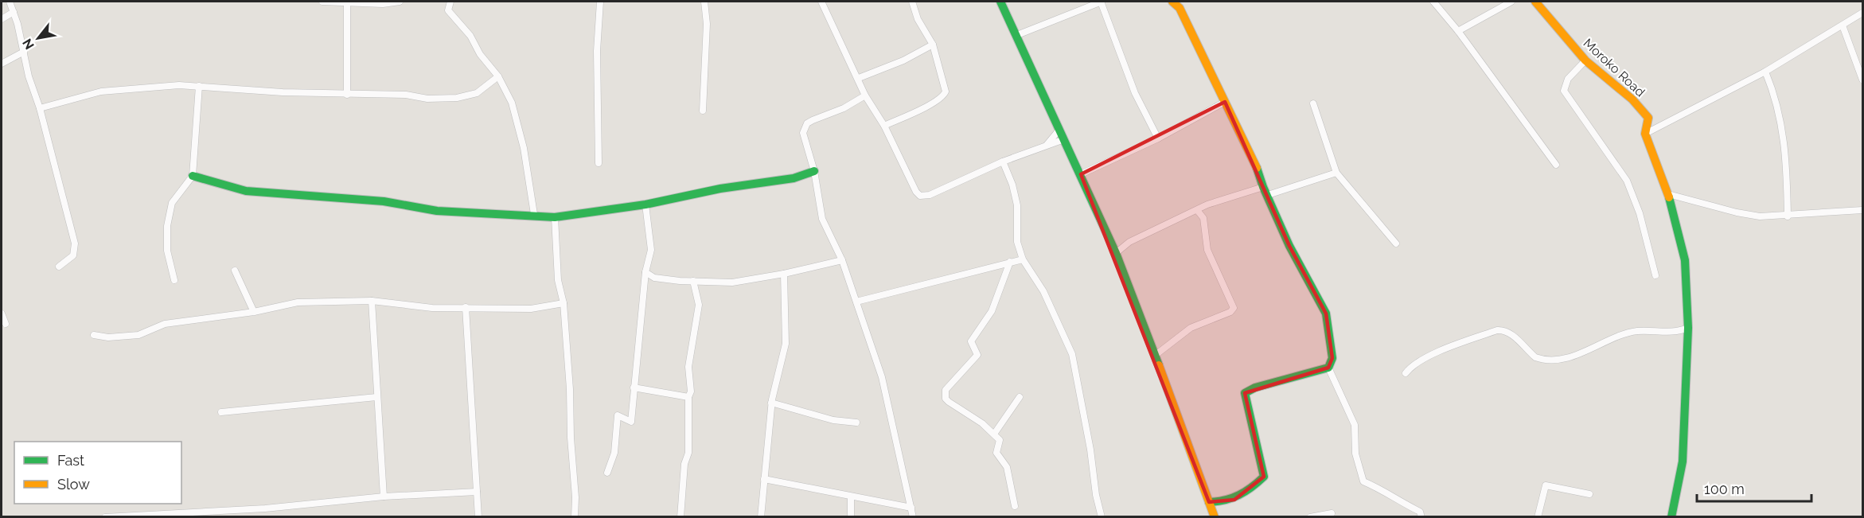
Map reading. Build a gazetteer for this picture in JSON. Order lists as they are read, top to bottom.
{
  "streets": {
    "street": ["Moroko Road"]
  },
  "legend": ["Fast", "Slow"],
  "scale_bar": "100 m",
  "north": "bottom left"
}
